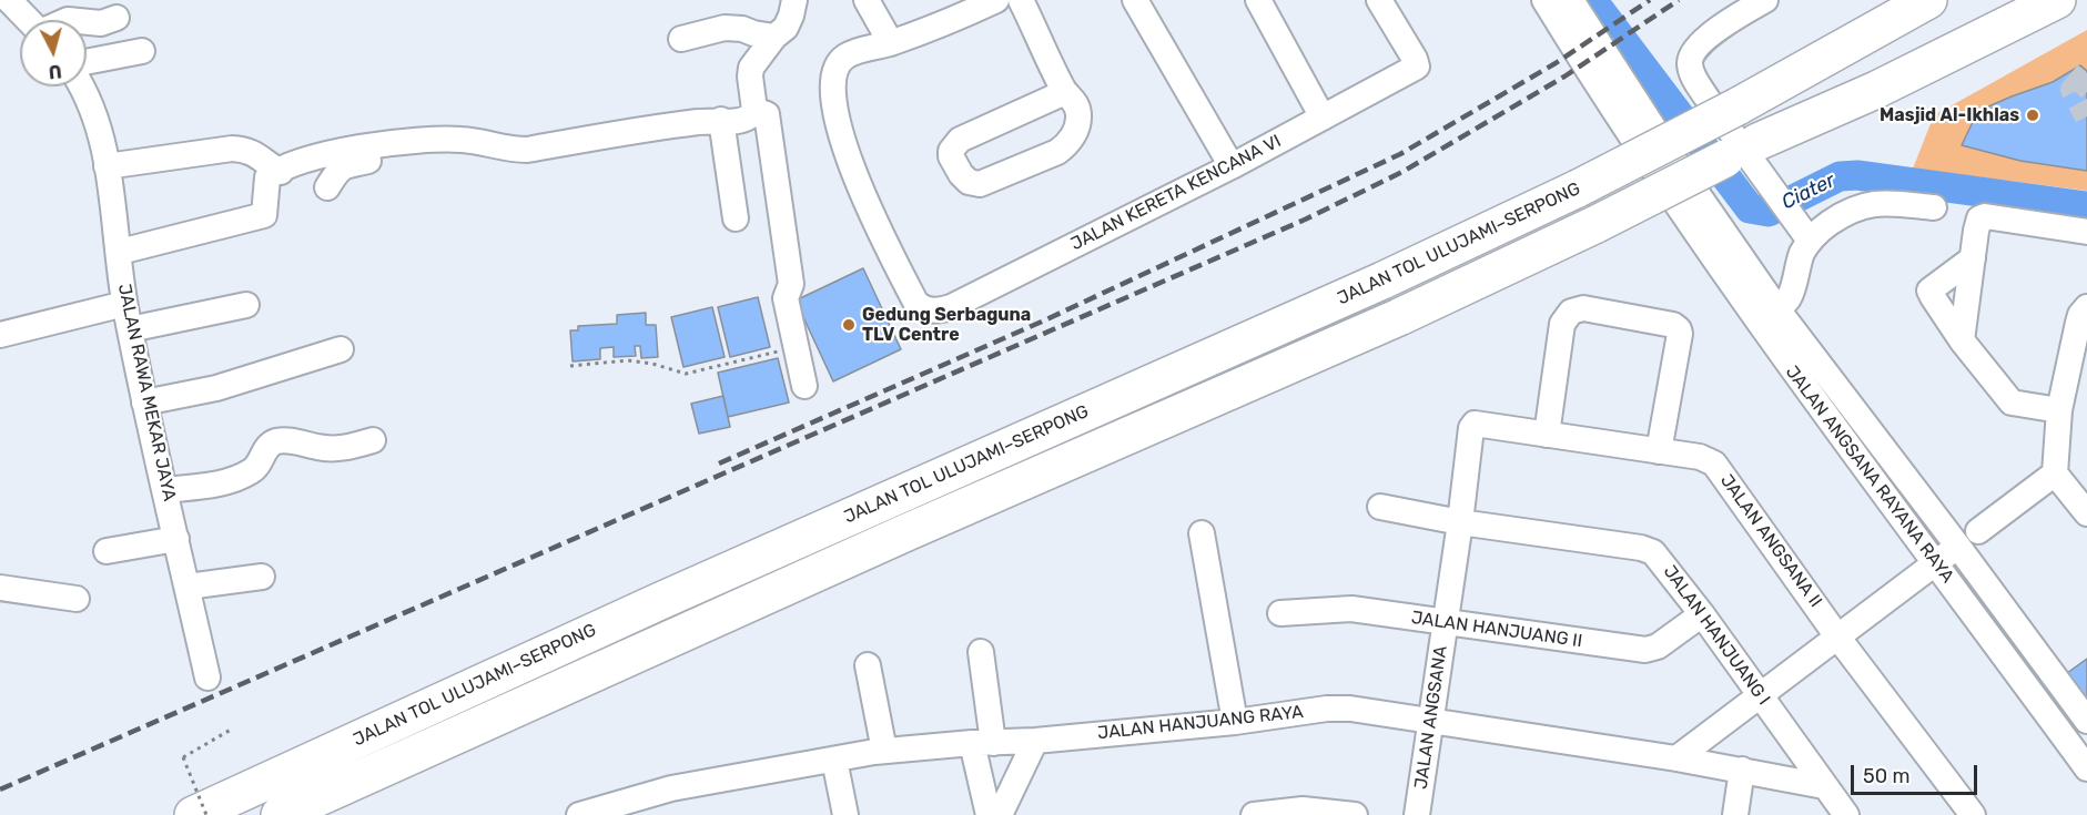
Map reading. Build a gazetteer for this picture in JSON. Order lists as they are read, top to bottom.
{
  "streets": {
    "highway": ["JALAN TOL ULUJAMI–SERPONG"],
    "street": [
      "JALAN KERETA KENCANA VI",
      "JALAN RAWA MEKAR JAYA",
      "JALAN ANGSANA RAYANA RAYA",
      "JALAN ANGSANA II",
      "JALAN HANJUANG II",
      "JALAN HANJUANG I",
      "JALAN ANGSANA",
      "JALAN HANJUANG RAYA"
    ]
  },
  "crossings": [
    ["JALAN ANGSANA II", "JALAN ANGSANA"],
    ["JALAN HANJUANG II", "JALAN HANJUANG I"],
    ["JALAN HANJUANG II", "JALAN ANGSANA"],
    ["JALAN HANJUANG I", "JALAN ANGSANA"],
    ["JALAN HANJUANG I", "JALAN HANJUANG RAYA"],
    ["JALAN ANGSANA", "JALAN HANJUANG RAYA"]
  ],
  "water": ["Ciater"],
  "places": ["Masjid Al-Ikhlas", "Gedung Serbaguna TLV Centre"],
  "scale_bar": "50 m",
  "north": "bottom"
}
